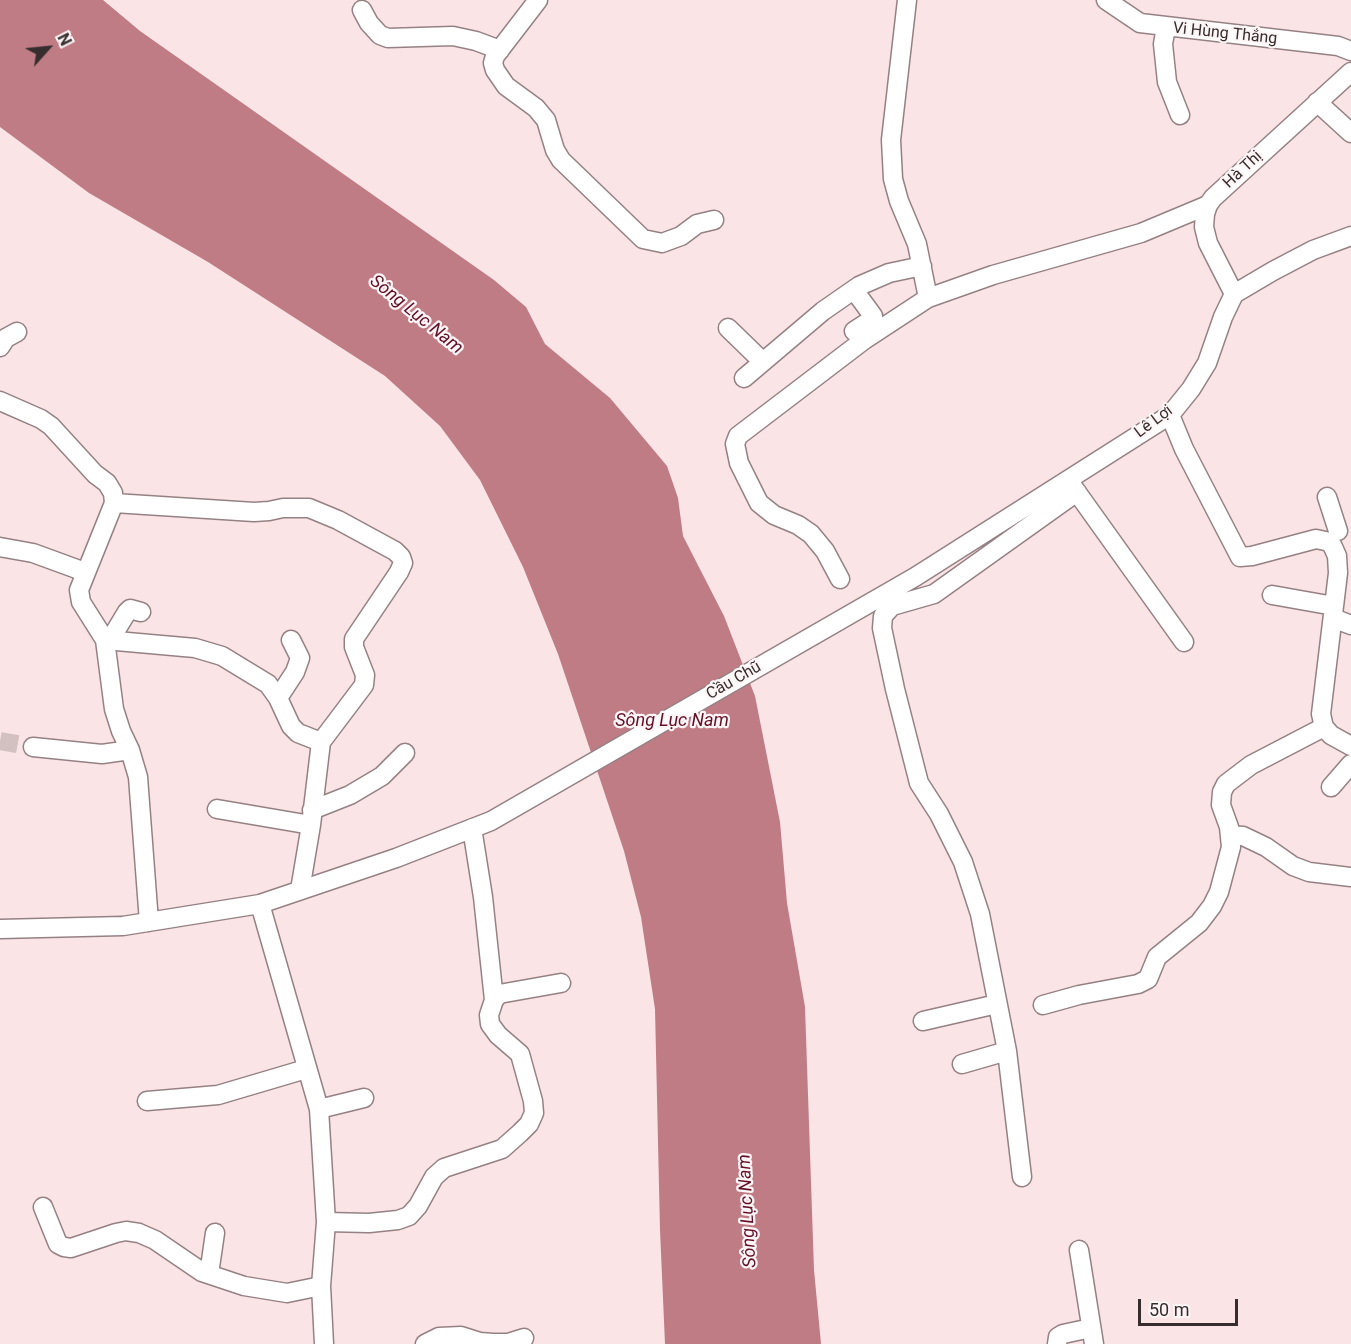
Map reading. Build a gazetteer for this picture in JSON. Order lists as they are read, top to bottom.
{
  "streets": {
    "street": [
      "Vi Hùng Thắng",
      "Hà Thị",
      "Lê Lợi",
      "Cầu Chũ"
    ]
  },
  "crossings": [
    ["Lê Lợi", "Cầu Chũ"]
  ],
  "water": ["Sông Lục Nam"],
  "scale_bar": "50 m",
  "north": "top right"
}
